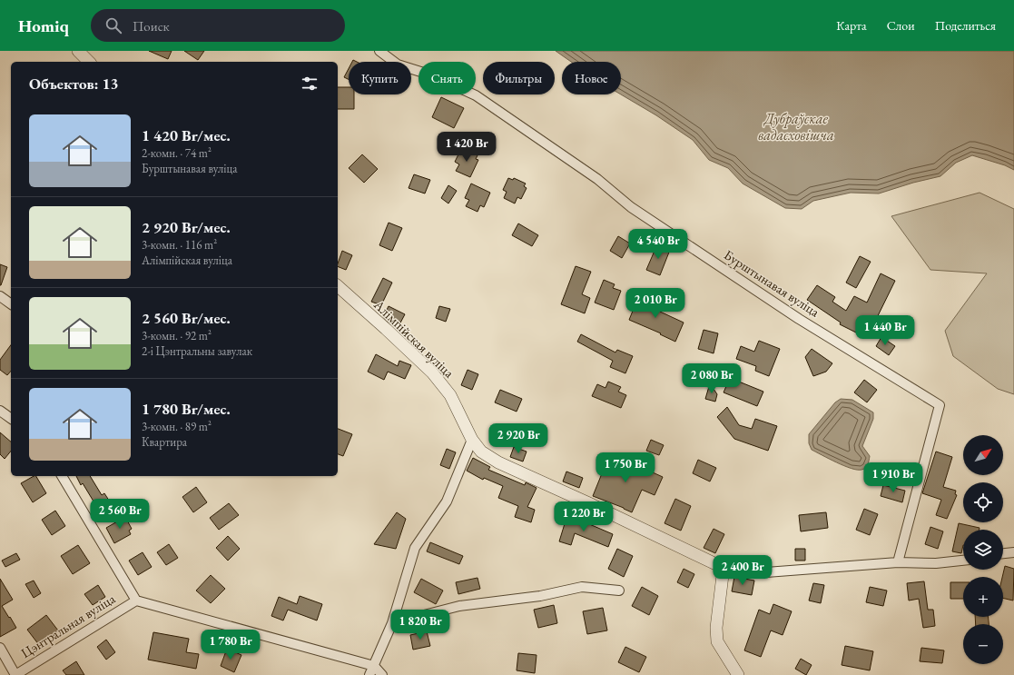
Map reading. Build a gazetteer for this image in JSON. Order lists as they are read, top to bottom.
{
  "streets": {
    "street": ["Бурштынавая вуліца", "Алімпійская вуліца", "Цэнтральная вуліца"]
  },
  "water": ["Дубраўскае вадасховішча"],
  "north": "top right",
  "page": {
    "header": "Homiq",
    "search": "Поиск",
    "nav": ["Карта", "Слои", "Поделиться"],
    "chip": [
      "Купить",
      "Снять",
      "Фильтры",
      "Новое"
    ],
    "heading": "Объектов: 13",
    "list": [
      {
        "name": "1 420 Br/мес.",
        "note": "2-комн. · 74 m² · Бурштынавая вуліца"
      },
      {
        "name": "2 920 Br/мес.",
        "note": "3-комн. · 116 m² · Алімпійская вуліца"
      },
      {
        "name": "2 560 Br/мес.",
        "note": "3-комн. · 92 m² · 2-і Цэнтральны завулак"
      },
      {
        "name": "1 780 Br/мес.",
        "note": "3-комн. · 89 m² · Квартира"
      }
    ],
    "price": [
      "1 420 Br",
      "4 540 Br",
      "2 010 Br",
      "1 440 Br",
      "2 080 Br",
      "2 920 Br",
      "1 750 Br",
      "1 910 Br",
      "2 560 Br",
      "1 220 Br",
      "2 400 Br",
      "1 820 Br",
      "1 780 Br"
    ],
    "map_buttons": ["+", "−"]
  }
}
